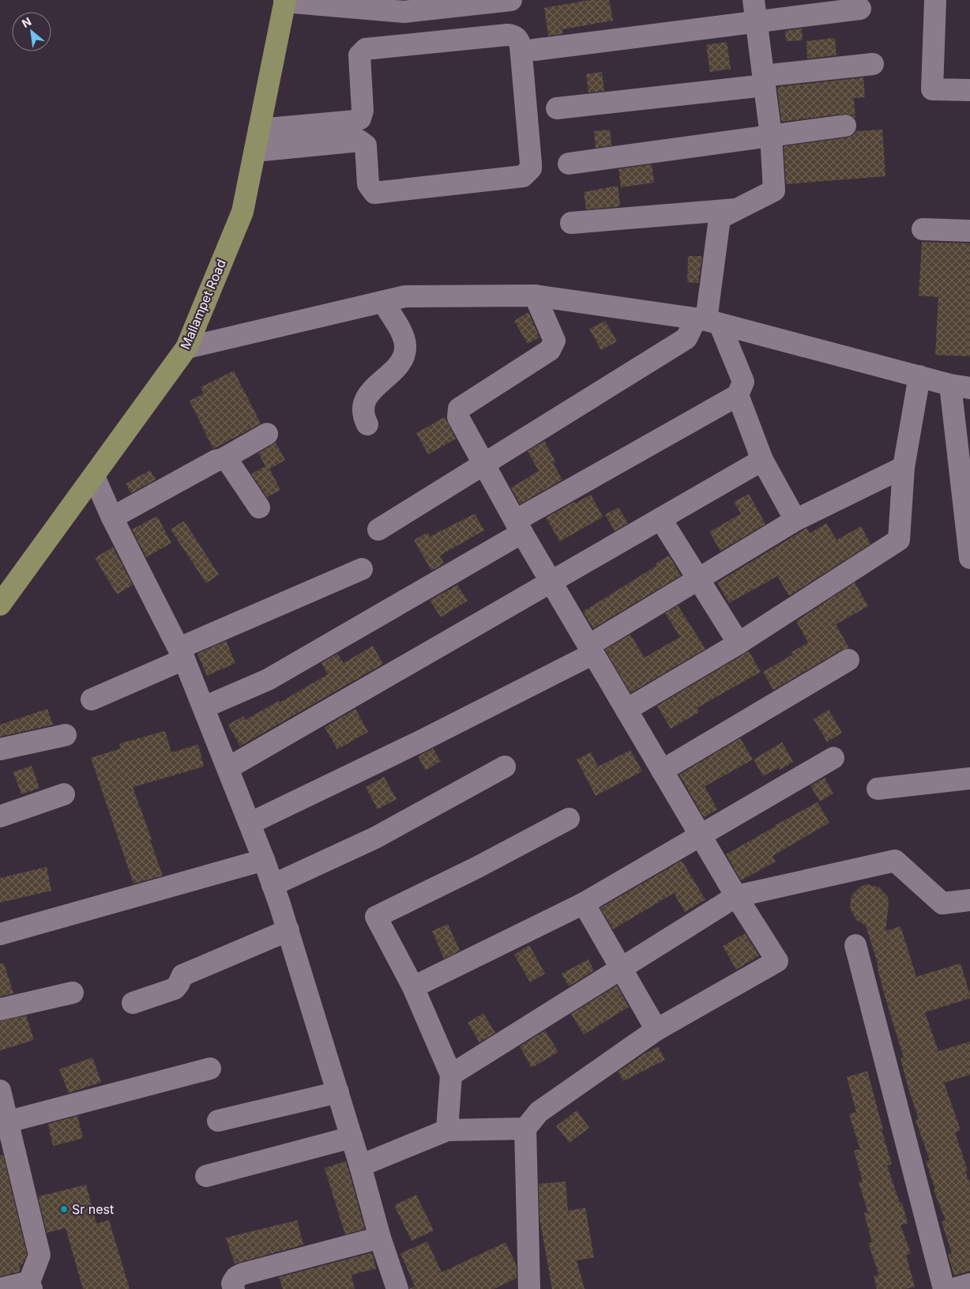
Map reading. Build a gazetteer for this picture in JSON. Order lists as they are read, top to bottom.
{
  "streets": {
    "main road": ["Mallampet Road"]
  },
  "places": ["Sr nest"],
  "north": "top left"
}
